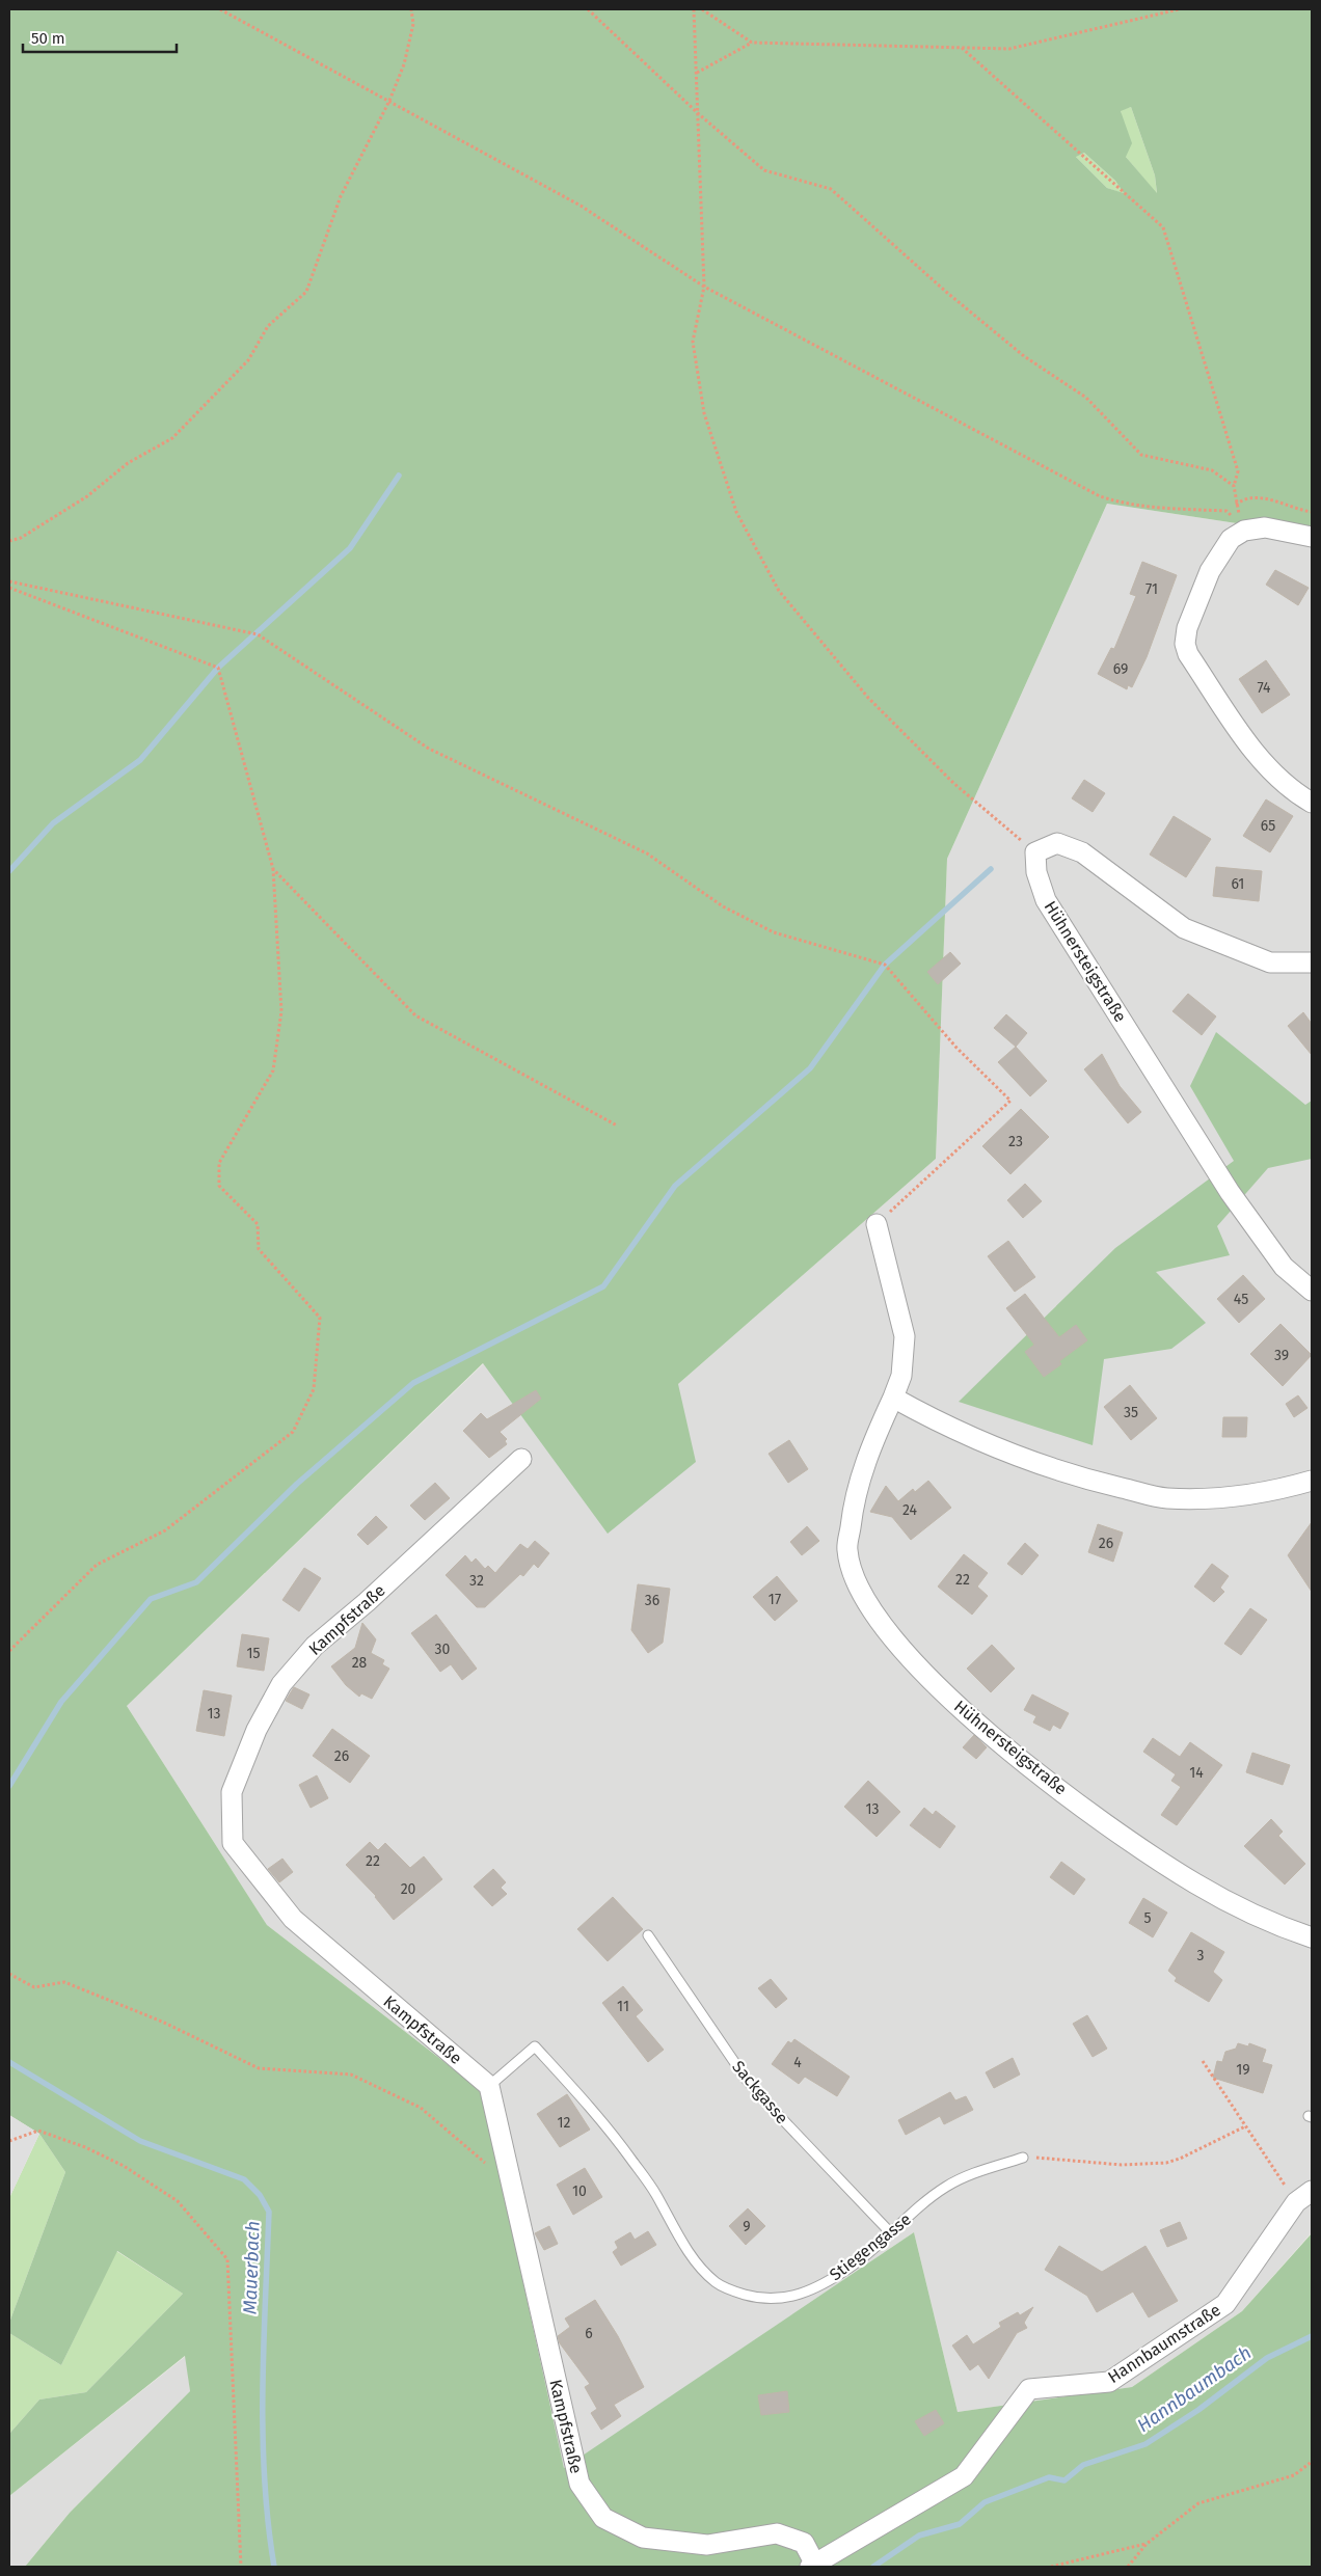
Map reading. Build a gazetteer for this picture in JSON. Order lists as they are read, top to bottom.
{
  "streets": {
    "street": ["Hühnersteigstraße", "Kampfstraße", "Hannbaumstraße"],
    "lane": ["Sackgasse", "Stiegengasse"]
  },
  "crossings": [
    ["Kampfstraße", "Stiegengasse"],
    ["Kampfstraße", "Hannbaumstraße"],
    ["Sackgasse", "Stiegengasse"]
  ],
  "water": ["Mauerbach", "Hannbaumbach"],
  "house_numbers": [
    "71",
    "69",
    "74",
    "65",
    "61",
    "23",
    "45",
    "39",
    "35",
    "24",
    "26",
    "22",
    "32",
    "17",
    "36",
    "30",
    "15",
    "28",
    "13",
    "26",
    "14",
    "13",
    "22",
    "20",
    "5",
    "3",
    "11",
    "4",
    "19",
    "12",
    "10",
    "9",
    "6"
  ],
  "scale_bar": "50 m"
}
